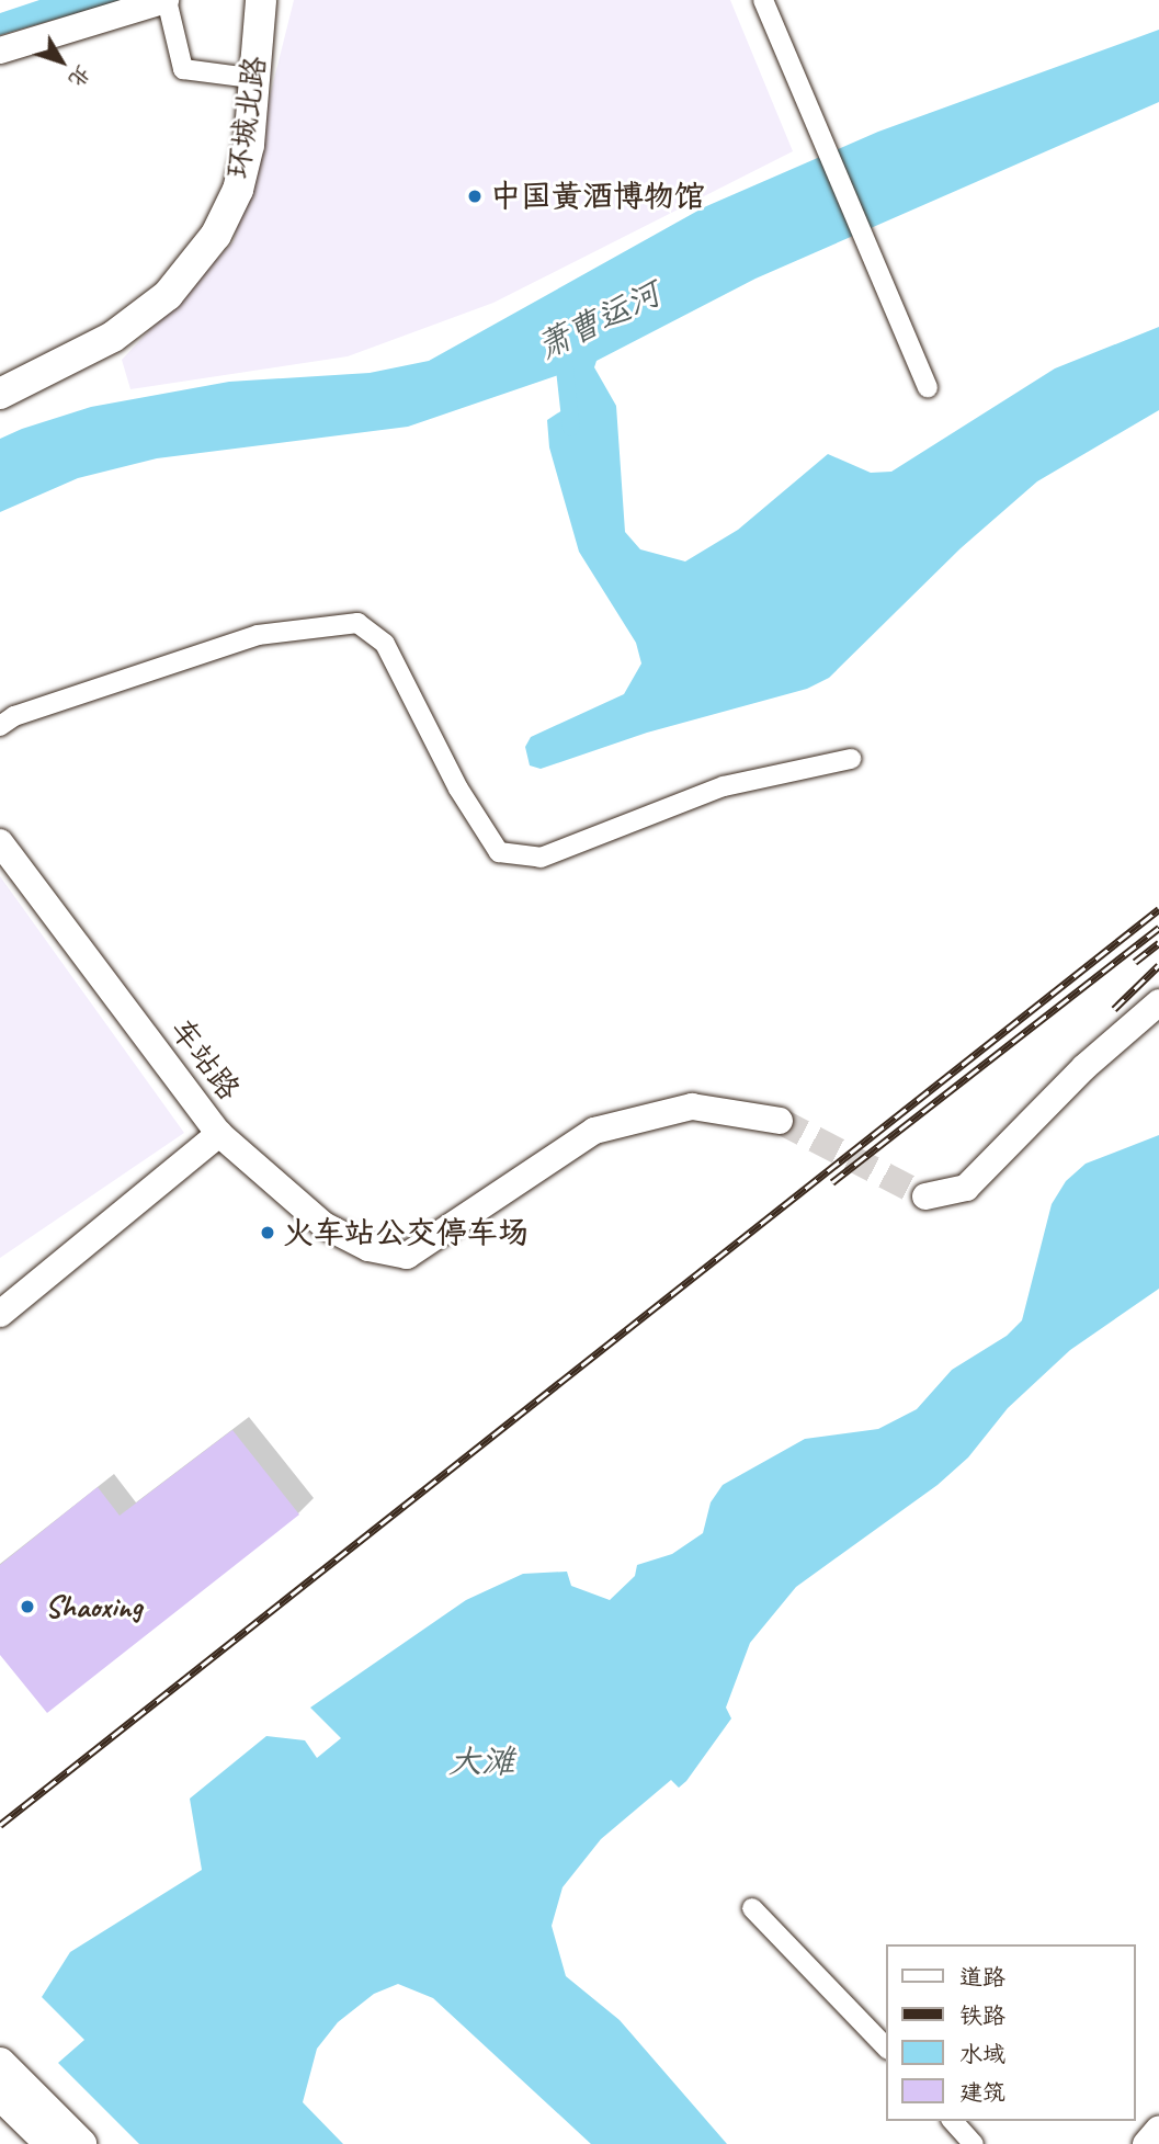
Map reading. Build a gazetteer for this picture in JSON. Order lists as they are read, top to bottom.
{
  "streets": {
    "main road": ["环城北路"],
    "street": ["车站路"]
  },
  "water": ["萧曹运河", "大滩"],
  "places": ["中国黄酒博物馆", "火车站公交停车场", "Shaoxing"],
  "legend": [
    "道路",
    "铁路",
    "水域",
    "建筑"
  ],
  "north": "bottom right"
}
